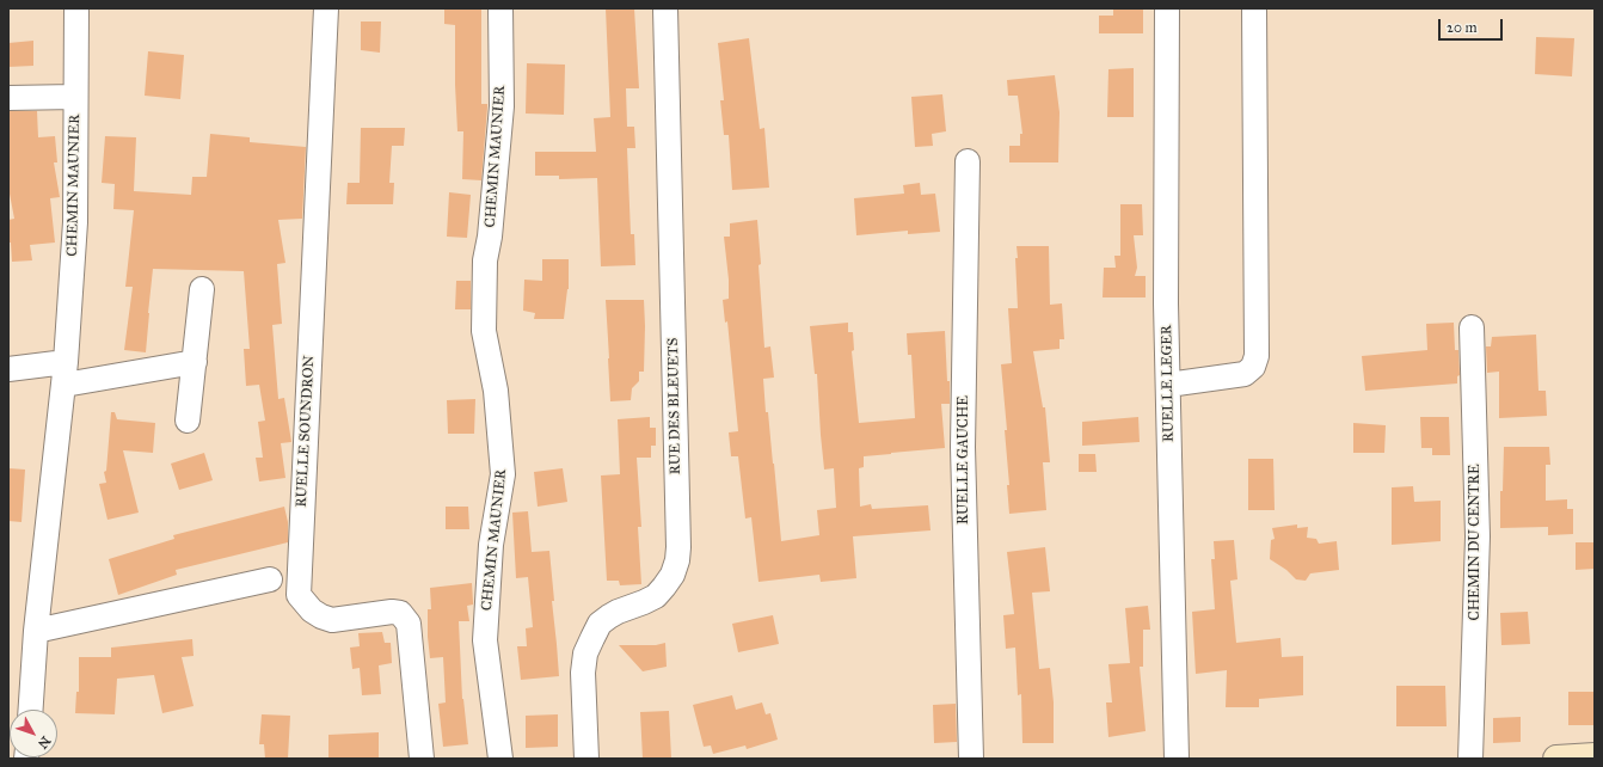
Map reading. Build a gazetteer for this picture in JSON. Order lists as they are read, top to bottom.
{
  "streets": {
    "street": [
      "CHEMIN MAUNIER",
      "RUELLE LEGER",
      "RUE DES BLEUETS",
      "RUELLE SOUNDRON",
      "RUELLE GAUCHE",
      "CHEMIN DU CENTRE"
    ]
  },
  "scale_bar": "20 m",
  "north": "bottom right"
}
